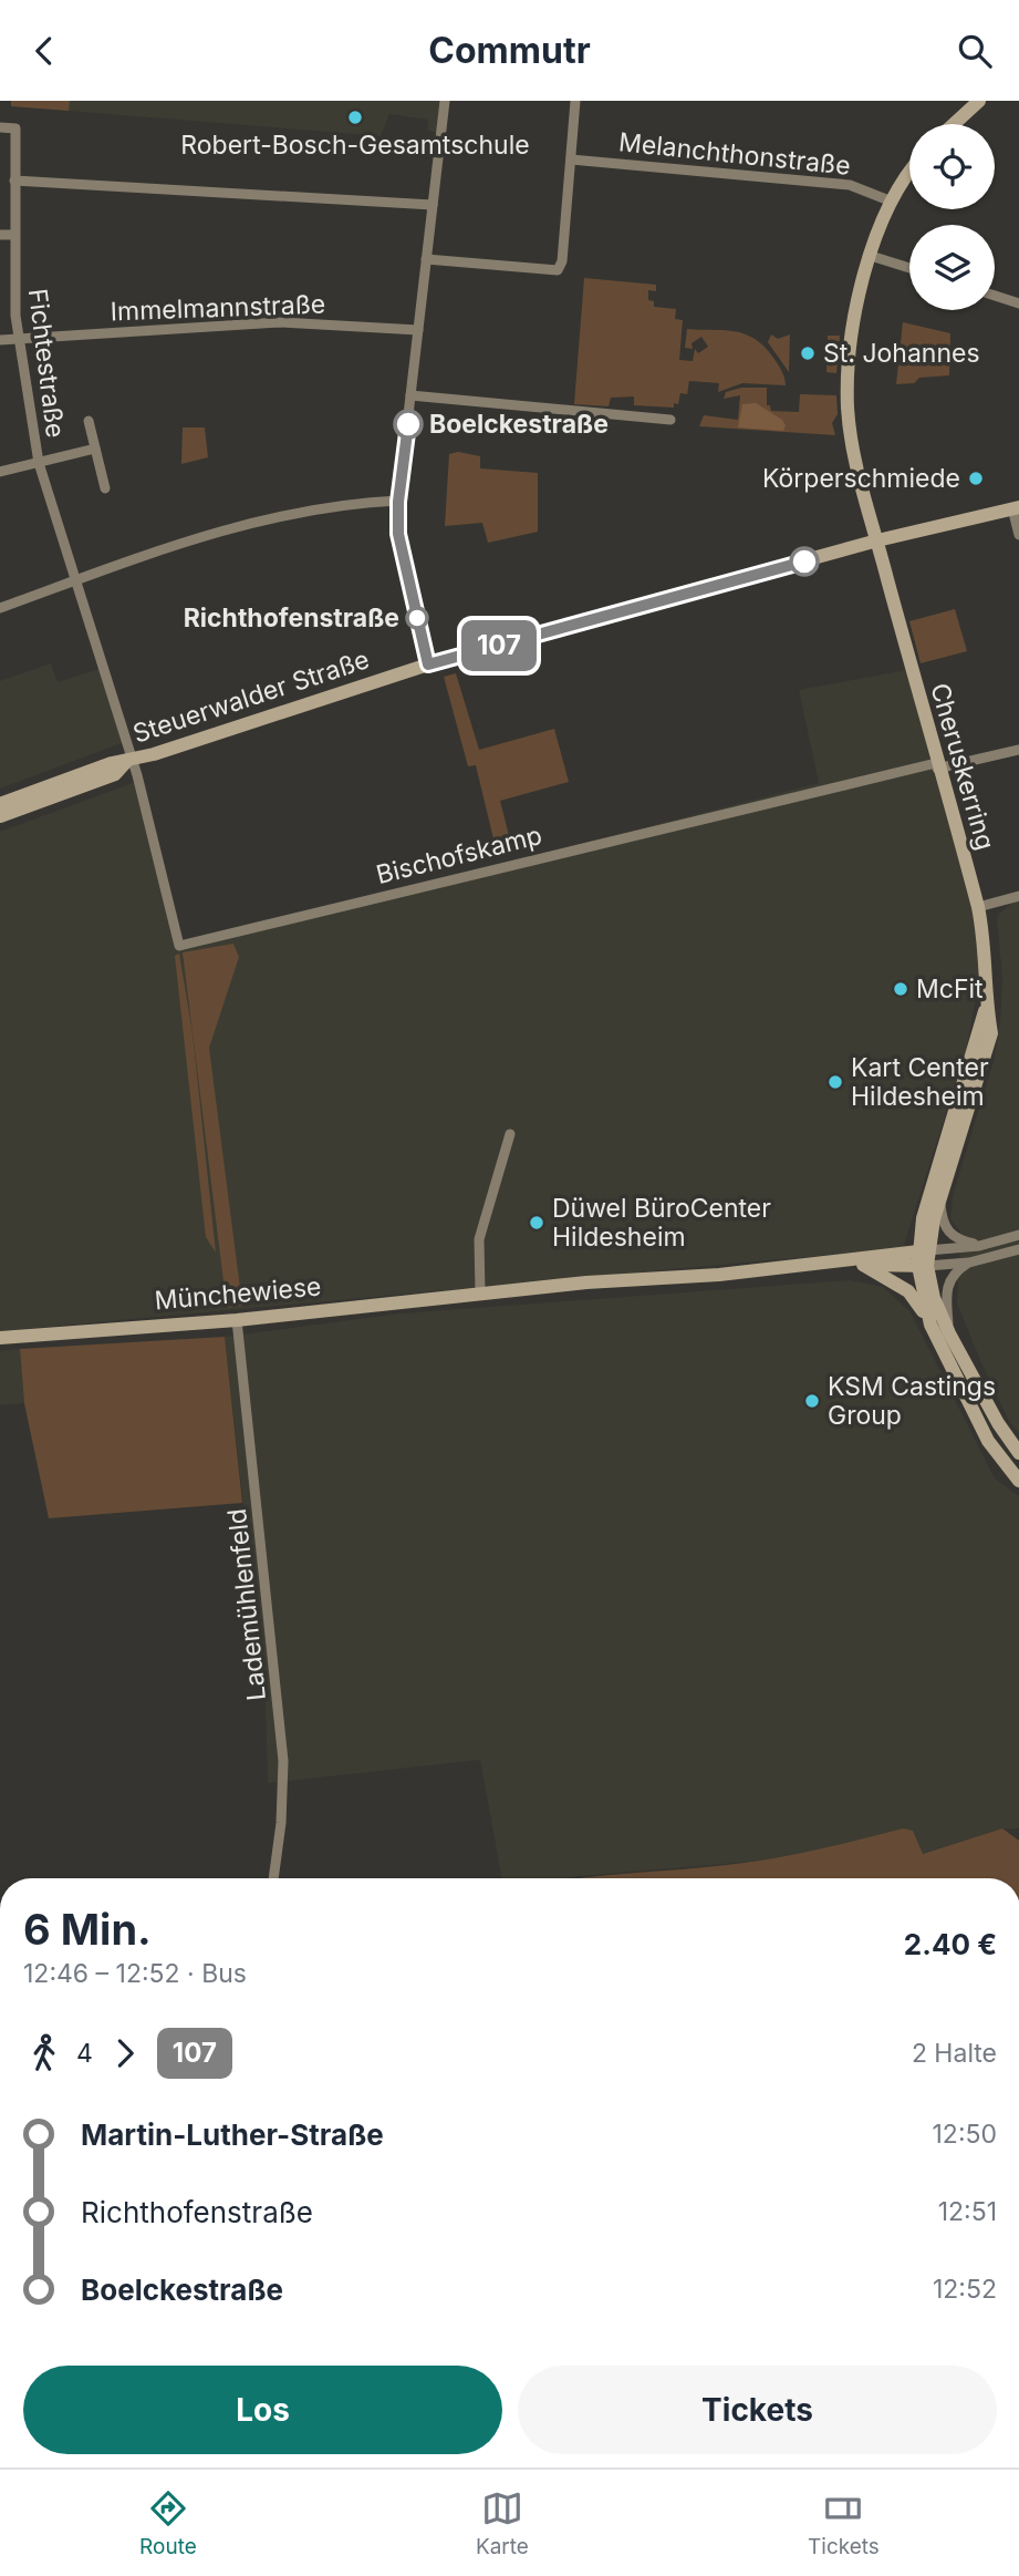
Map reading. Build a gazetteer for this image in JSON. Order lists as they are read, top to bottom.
{
  "streets": {
    "street": [
      "Melanchthonstraße",
      "Immelmannstraße",
      "Fichtestraße",
      "Steuerwalder Straße",
      "Cheruskerring",
      "Bischofskamp",
      "Münchewiese",
      "Lademühlenfeld"
    ]
  },
  "crossings": [
    ["Melanchthonstraße", "Cheruskerring"],
    ["Immelmannstraße", "Fichtestraße"],
    ["Fichtestraße", "Steuerwalder Straße"],
    ["Fichtestraße", "Bischofskamp"],
    ["Steuerwalder Straße", "Cheruskerring"],
    ["Steuerwalder Straße", "Bischofskamp"],
    ["Cheruskerring", "Bischofskamp"],
    ["Cheruskerring", "Münchewiese"],
    ["Münchewiese", "Lademühlenfeld"]
  ],
  "places": [
    "Robert-Bosch-Gesamtschule",
    "St. Johannes",
    "Boelckestraße",
    "Körperschmiede",
    "Richthofenstraße",
    "McFit",
    "Kart Center Hildesheim",
    "Düwel BüroCenter Hildesheim",
    "KSM Castings Group"
  ],
  "lines": ["bus line 107"],
  "page": {
    "header": "Commutr",
    "on_map": "107",
    "heading": ["6 Min.", "12:46 – 12:52 · Bus", "2.40 €"],
    "legs": ["4", "107", "2 Halte"],
    "list": [
      {
        "name": "Martin-Luther-Straße",
        "value": "12:50"
      },
      {
        "name": "Richthofenstraße",
        "value": "12:51"
      },
      {
        "name": "Boelckestraße",
        "value": "12:52"
      }
    ],
    "buttons": ["Los", "Tickets"],
    "tabs": ["Route", "Karte", "Tickets"]
  }
}
